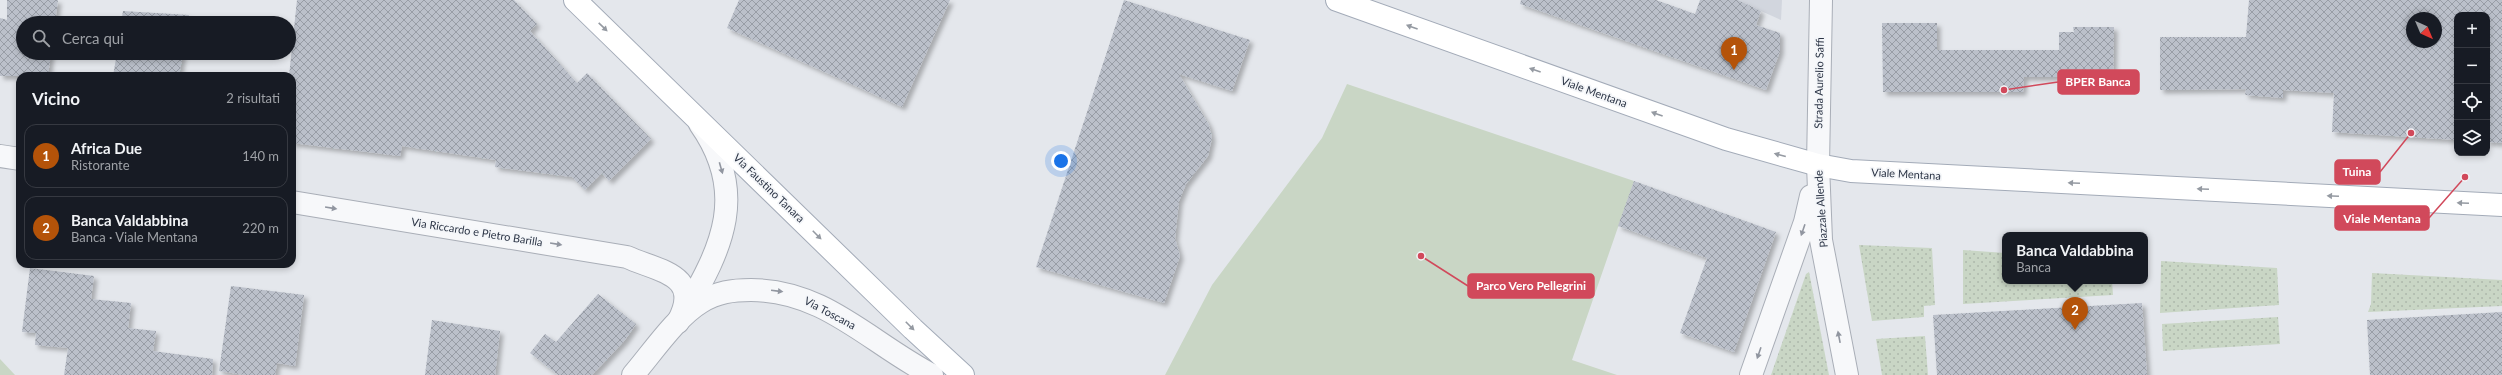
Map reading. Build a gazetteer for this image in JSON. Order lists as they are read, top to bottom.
{
  "streets": {
    "main road": ["Viale Mentana", "Via Faustino Tanara"],
    "street": [
      "Strada Aurelio Saffi",
      "Piazzale Allende",
      "Via Riccardo e Pietro Barilla",
      "Via Toscana"
    ]
  },
  "crossings": [
    ["Strada Aurelio Saffi", "Viale Mentana"],
    ["Strada Aurelio Saffi", "Piazzale Allende"],
    ["Viale Mentana", "Piazzale Allende"],
    ["Via Faustino Tanara", "Via Toscana"],
    ["Via Riccardo e Pietro Barilla", "Via Toscana"]
  ],
  "one_way": [
    "Viale Mentana",
    "Via Faustino Tanara",
    "Via Riccardo e Pietro Barilla",
    "Via Toscana"
  ],
  "places": [
    "BPER Banca",
    "Tuina",
    "Viale Mentana",
    "Parco Vero Pellegrini"
  ],
  "north": "bottom right",
  "page": {
    "map_buttons": ["+", "−"],
    "search": "Cerca qui",
    "pins": ["1", "2"],
    "heading": ["Vicino", "2 risultati"],
    "list": [
      {
        "mark": "1",
        "name": "Africa Due",
        "note": "Ristorante",
        "value": "140 m"
      },
      {
        "mark": "2",
        "name": "Banca Valdabbina",
        "note": "Banca · Viale Mentana",
        "value": "220 m"
      }
    ],
    "popup": ["Banca Valdabbina", "Banca"]
  }
}
